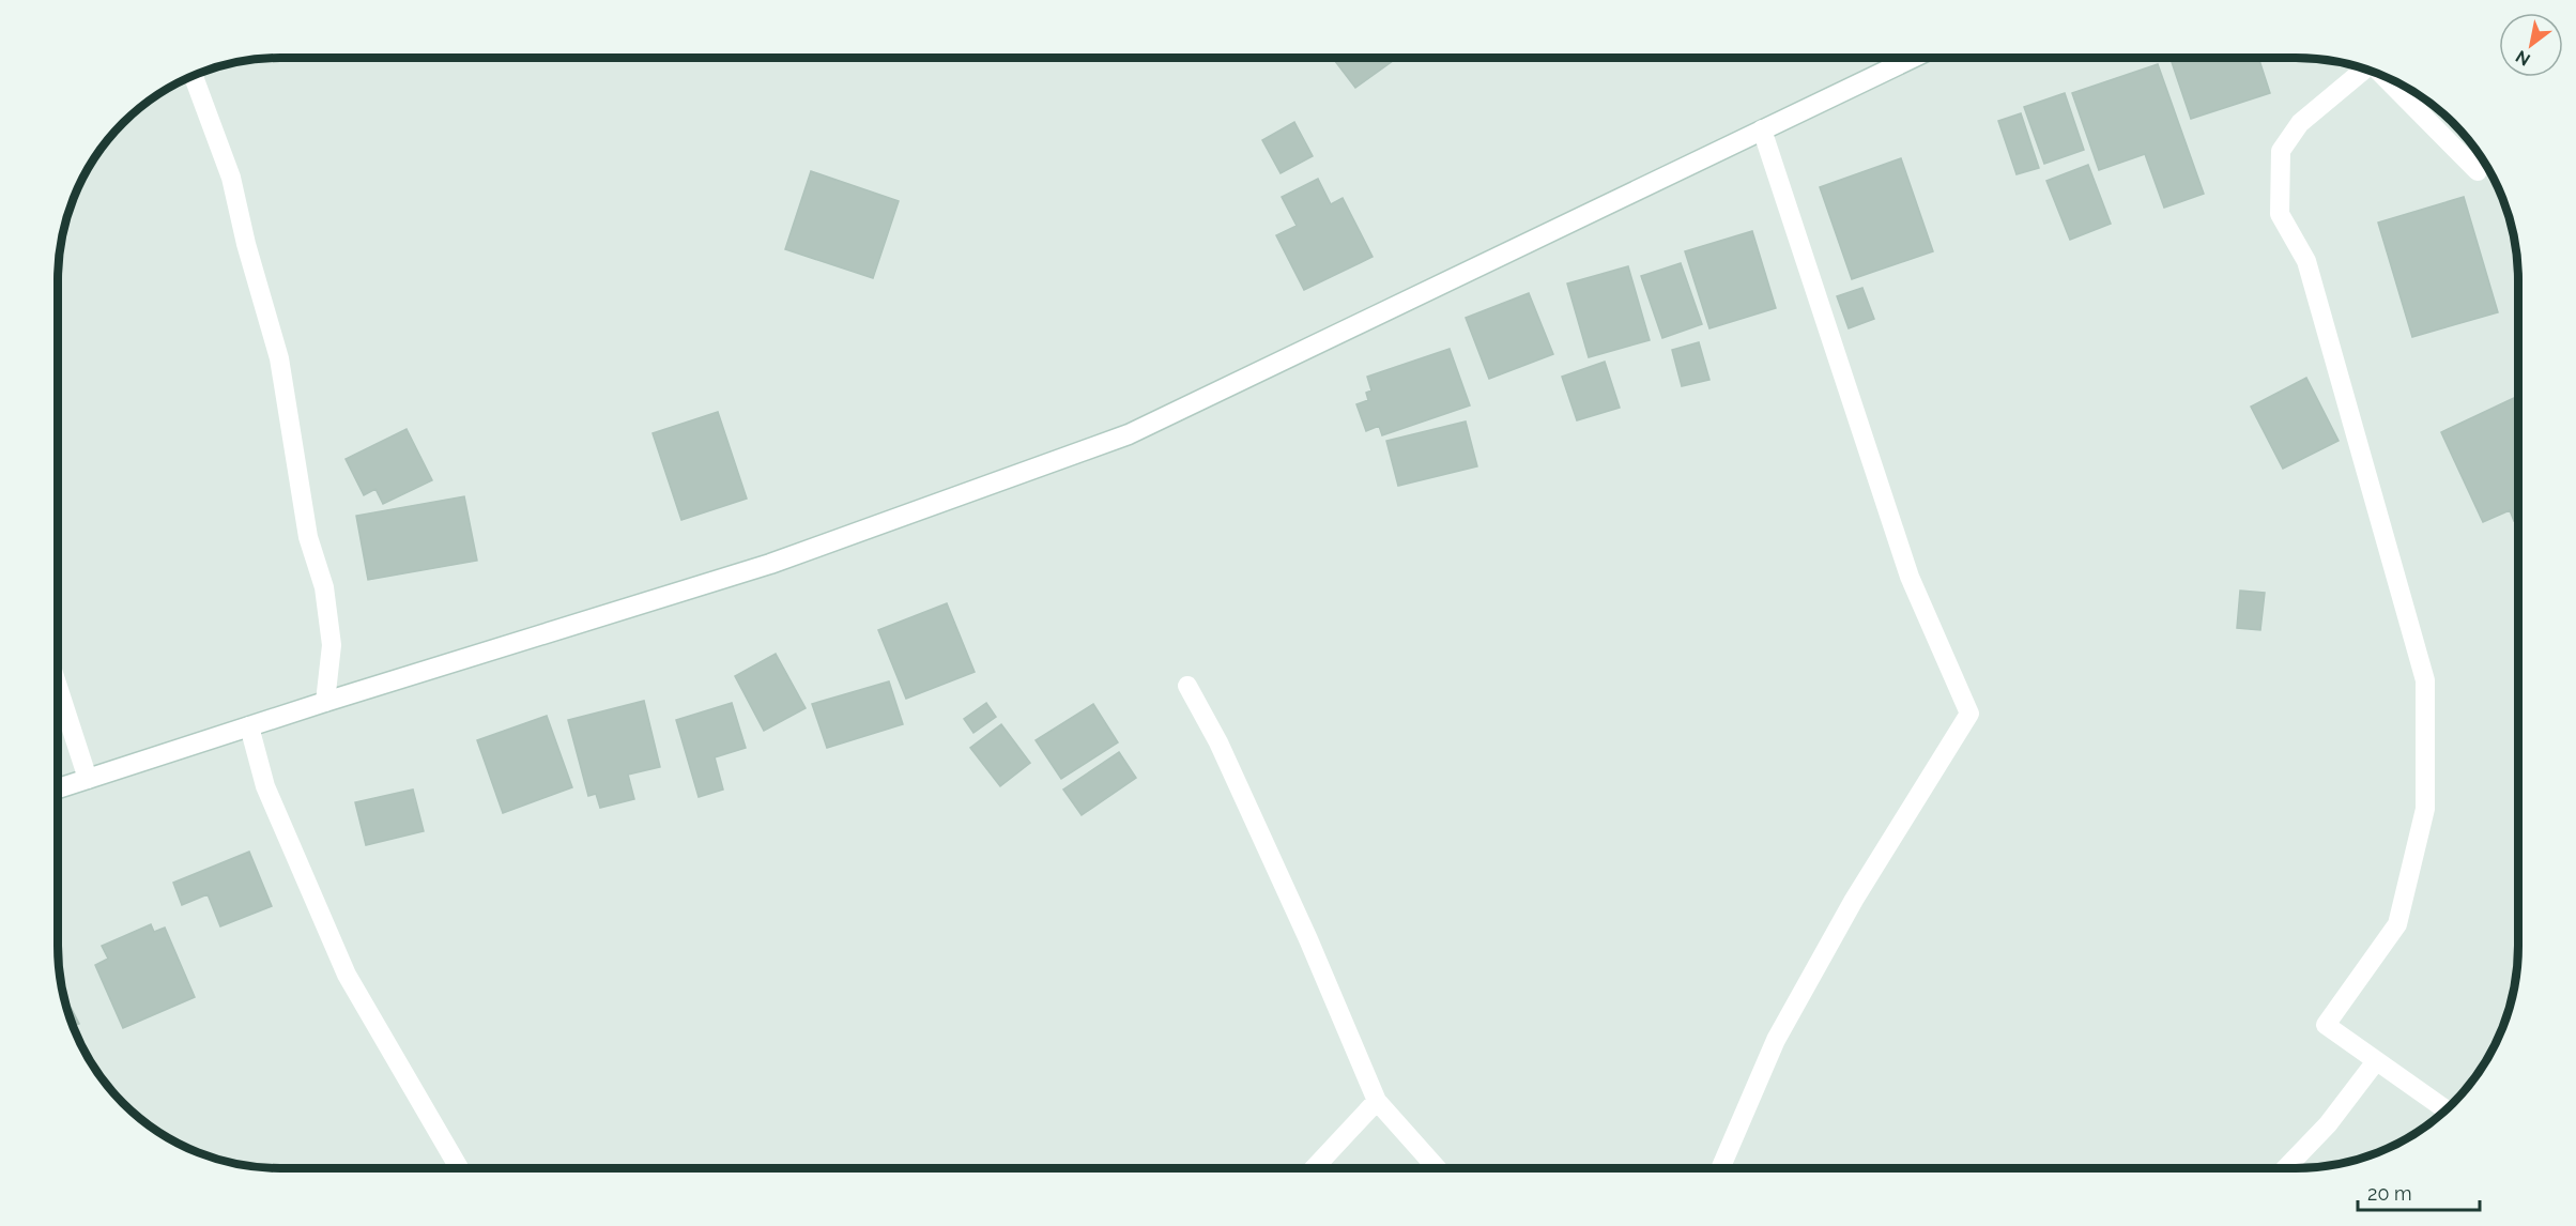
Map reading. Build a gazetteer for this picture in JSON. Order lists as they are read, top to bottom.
{
  "scale_bar": "20 m",
  "north": "bottom left"
}
